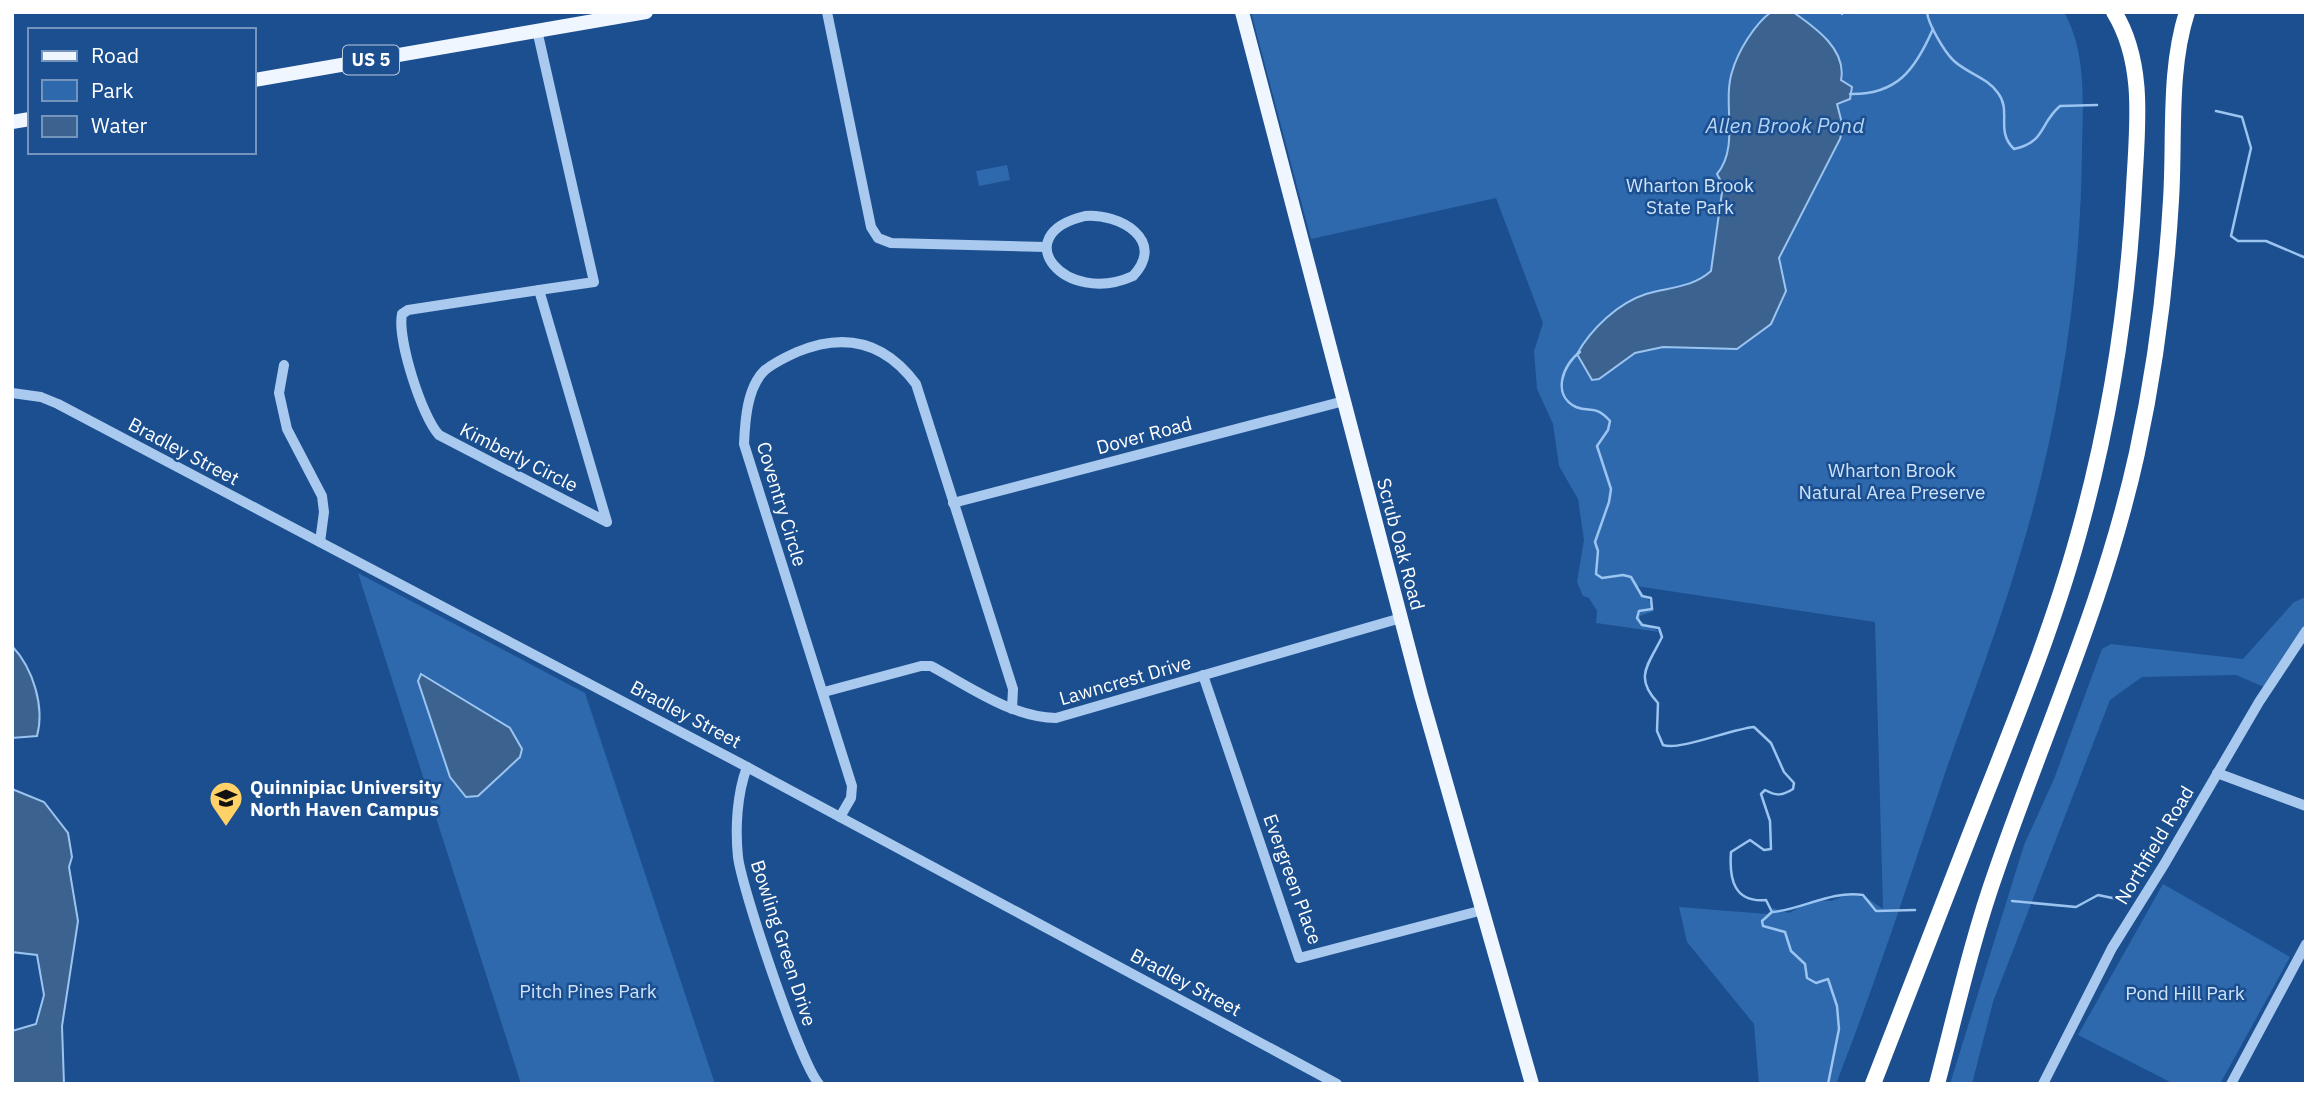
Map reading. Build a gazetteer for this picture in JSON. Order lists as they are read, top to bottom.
{
  "streets": {
    "main road": ["US 5", "Scrub Oak Road"],
    "street": [
      "Dover Road",
      "Bradley Street",
      "Kimberly Circle",
      "Coventry Circle",
      "Lawncrest Drive",
      "Northfield Road",
      "Evergreen Place",
      "Bowling Green Drive"
    ]
  },
  "crossings": [
    ["US 5", "Kimberly Circle"],
    ["Dover Road", "Coventry Circle"],
    ["Dover Road", "Scrub Oak Road"],
    ["Bradley Street", "Coventry Circle"],
    ["Bradley Street", "Bowling Green Drive"],
    ["Coventry Circle", "Lawncrest Drive"],
    ["Scrub Oak Road", "Lawncrest Drive"],
    ["Scrub Oak Road", "Evergreen Place"],
    ["Lawncrest Drive", "Evergreen Place"]
  ],
  "water": ["Allen Brook Pond"],
  "parks": [
    "Wharton Brook State Park",
    "Wharton Brook Natural Area Preserve",
    "Pitch Pines Park",
    "Pond Hill Park"
  ],
  "places": {
    "school or university": ["Quinnipiac University North Haven Campus"]
  },
  "legend": ["Road", "Park", "Water"]
}
